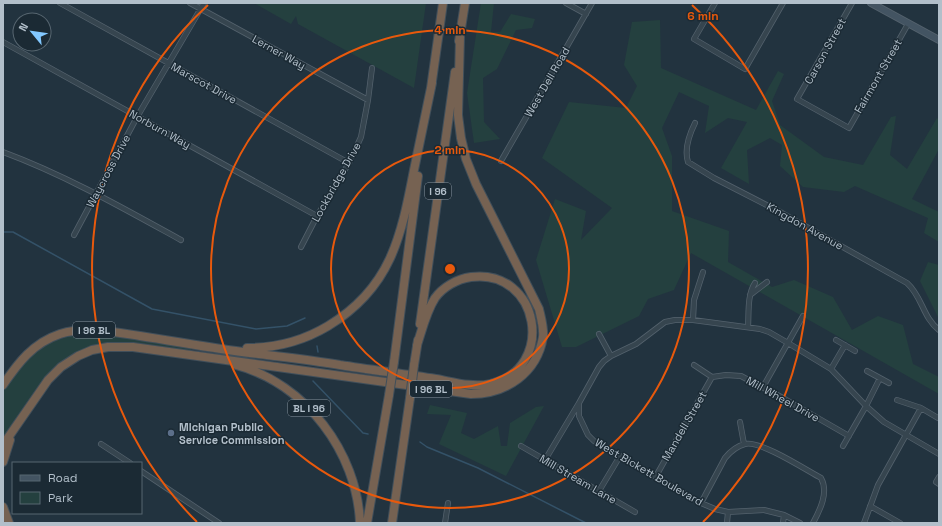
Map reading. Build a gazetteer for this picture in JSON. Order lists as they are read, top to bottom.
{
  "streets": {
    "highway": ["I 96", "I 96 BL", "BL I 96"],
    "street": [
      "Carson Street",
      "Lerner Way",
      "Fairmont Street",
      "West Dell Road",
      "Marscot Drive",
      "Norburn Way",
      "Waycross Drive",
      "Lockbridge Drive",
      "Kingdon Avenue",
      "Mill Wheel Drive",
      "Mandell Street",
      "West Bickett Boulevard",
      "Mill Stream Lane"
    ]
  },
  "crossings": [
    ["Carson Street", "Fairmont Street"],
    ["Lerner Way", "Waycross Drive"],
    ["Lerner Way", "Lockbridge Drive"],
    ["Marscot Drive", "Waycross Drive"],
    ["Marscot Drive", "Lockbridge Drive"],
    ["Norburn Way", "Waycross Drive"],
    ["Norburn Way", "Lockbridge Drive"],
    ["I 96", "I 96 BL"],
    ["I 96 BL", "BL I 96"],
    ["Mill Wheel Drive", "Mandell Street"],
    ["Mandell Street", "West Bickett Boulevard"]
  ],
  "places": ["Michigan Public Service Commission"],
  "legend": ["Road", "Park"],
  "north": "top left",
  "rings": ["6 min", "4 min", "2 min"]
}
